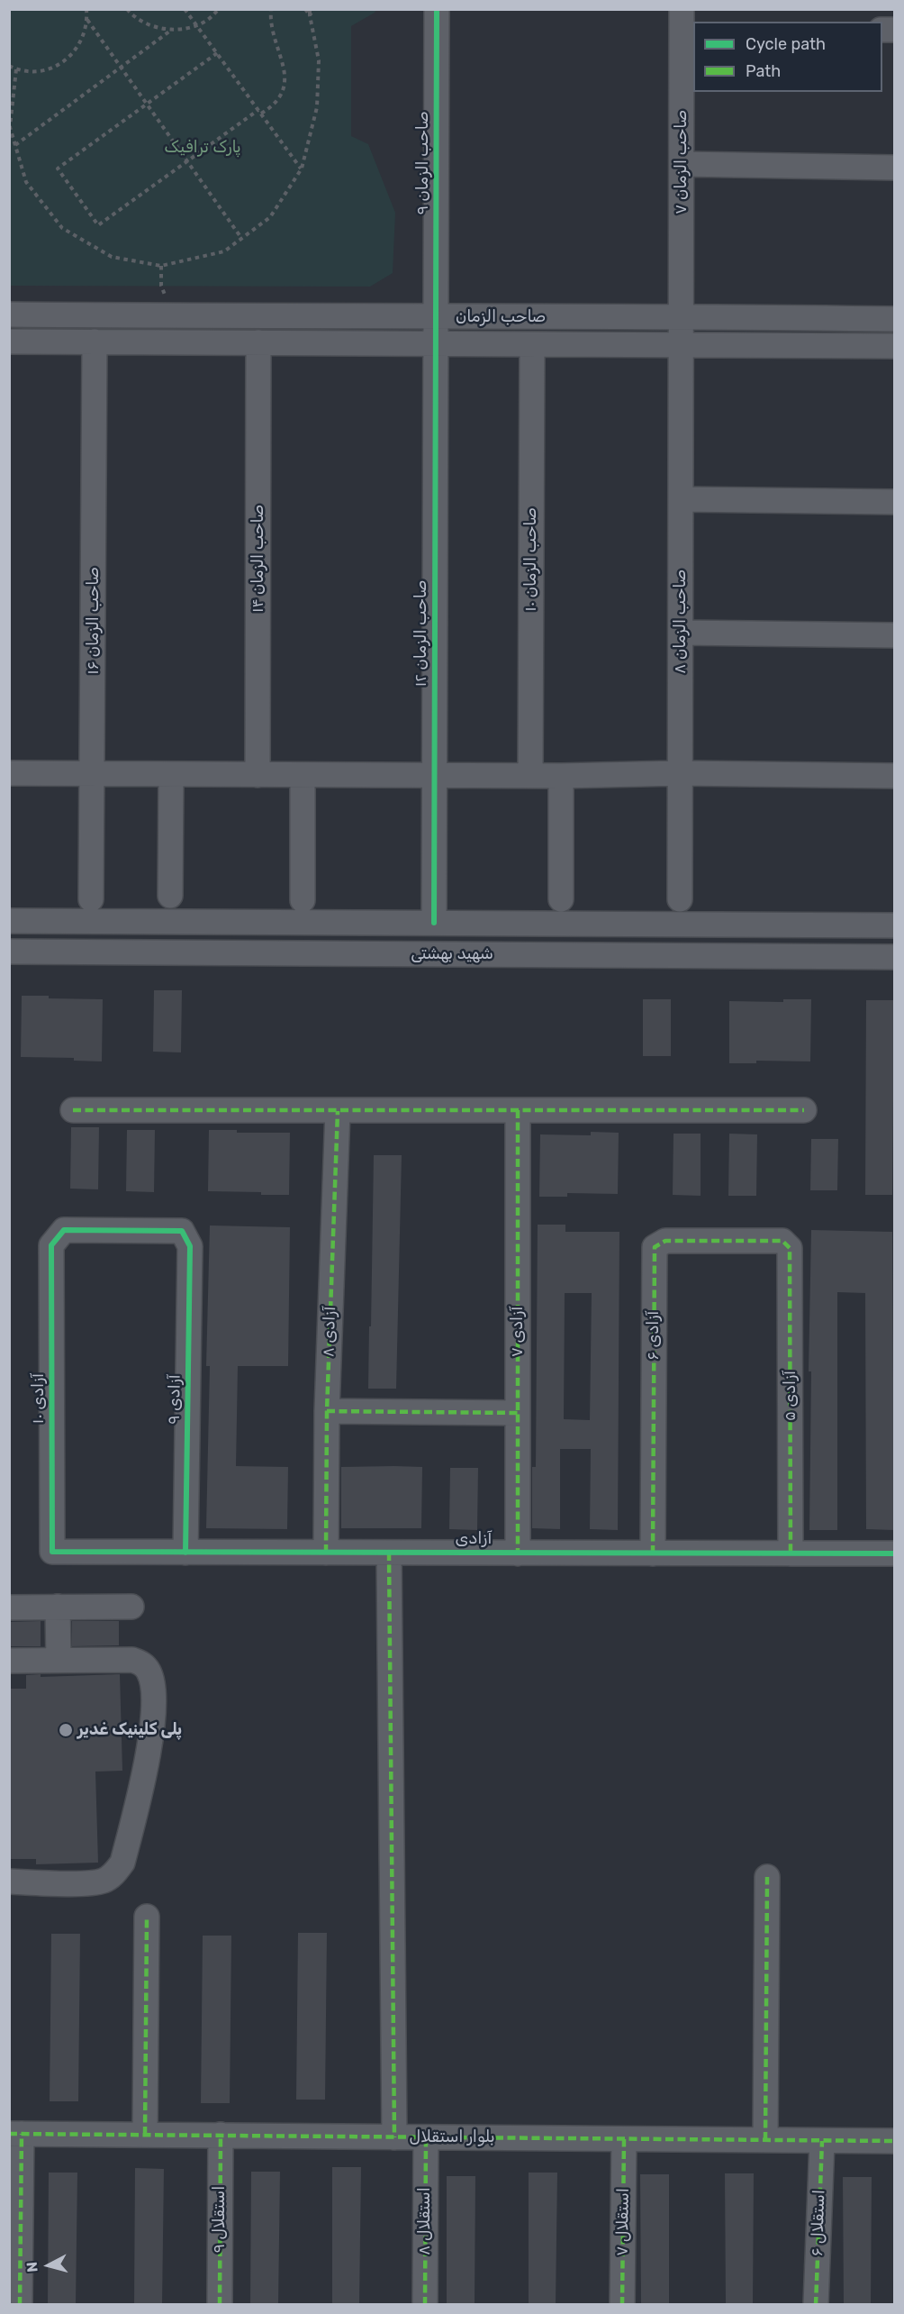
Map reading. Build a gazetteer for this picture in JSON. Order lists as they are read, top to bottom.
{
  "streets": {
    "street": [
      "صاحب الزمان ۷",
      "صاحب الزمان ۹",
      "صاحب الزمان",
      "صاحب الزمان ۱۴",
      "صاحب الزمان ۱۰",
      "صاحب الزمان ۱۶",
      "صاحب الزمان ۸",
      "صاحب الزمان ۱۲",
      "شهید بهشتی",
      "آزادی ۸",
      "آزادی ۷",
      "آزادی ۶",
      "آزادی ۵",
      "آزادی ۱۰",
      "آزادی ۹",
      "آزادی",
      "بلوار استقلال",
      "استقلال ۹",
      "استقلال ۸",
      "استقلال ۷",
      "استقلال ۶"
    ]
  },
  "crossings": [
    ["صاحب الزمان ۷", "صاحب الزمان"],
    ["صاحب الزمان ۷", "صاحب الزمان ۸"],
    ["صاحب الزمان ۹", "صاحب الزمان"],
    ["صاحب الزمان ۹", "صاحب الزمان ۱۲"],
    ["صاحب الزمان", "صاحب الزمان ۱۴"],
    ["صاحب الزمان", "صاحب الزمان ۱۰"],
    ["صاحب الزمان", "صاحب الزمان ۱۶"],
    ["صاحب الزمان", "صاحب الزمان ۸"],
    ["صاحب الزمان", "صاحب الزمان ۱۲"],
    ["صاحب الزمان ۱۲", "شهید بهشتی"],
    ["آزادی ۸", "آزادی"],
    ["آزادی ۷", "آزادی"],
    ["آزادی ۶", "آزادی ۵"],
    ["آزادی ۶", "آزادی"],
    ["آزادی ۵", "آزادی"],
    ["آزادی ۱۰", "آزادی ۹"],
    ["آزادی ۱۰", "آزادی"],
    ["آزادی ۹", "آزادی"],
    ["بلوار استقلال", "استقلال ۹"],
    ["بلوار استقلال", "استقلال ۸"],
    ["بلوار استقلال", "استقلال ۷"],
    ["بلوار استقلال", "استقلال ۶"]
  ],
  "parks": ["پارک ترافیک"],
  "places": ["پلی کلینیک غدیر"],
  "legend": ["Cycle path", "Path"],
  "north": "left"
}
